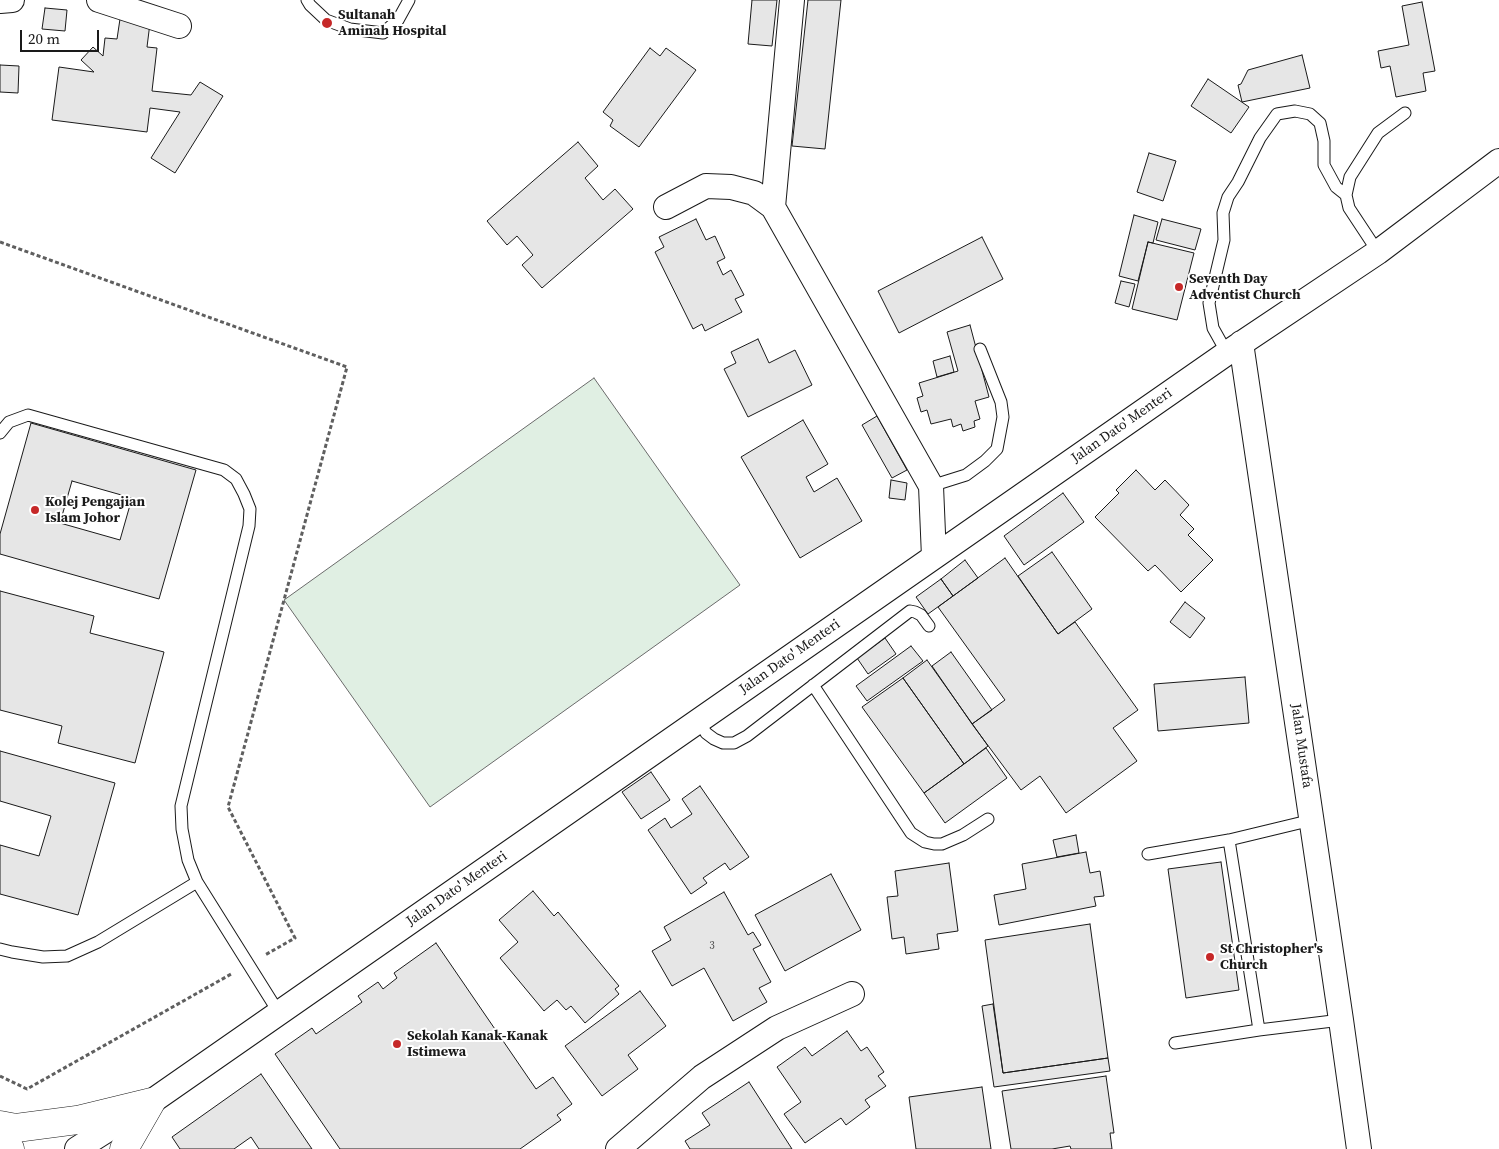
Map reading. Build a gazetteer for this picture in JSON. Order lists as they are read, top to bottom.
{
  "streets": {
    "street": ["Jalan Dato' Menteri", "Jalan Mustafa"]
  },
  "crossings": [
    ["Jalan Dato' Menteri", "Jalan Mustafa"]
  ],
  "places": [
    "Sultanah Aminah Hospital",
    "Seventh Day Adventist Church",
    "Kolej Pengajian Islam Johor",
    "St Christopher's Church",
    "Sekolah Kanak-Kanak Istimewa"
  ],
  "house_numbers": ["3"],
  "scale_bar": "20 m"
}
